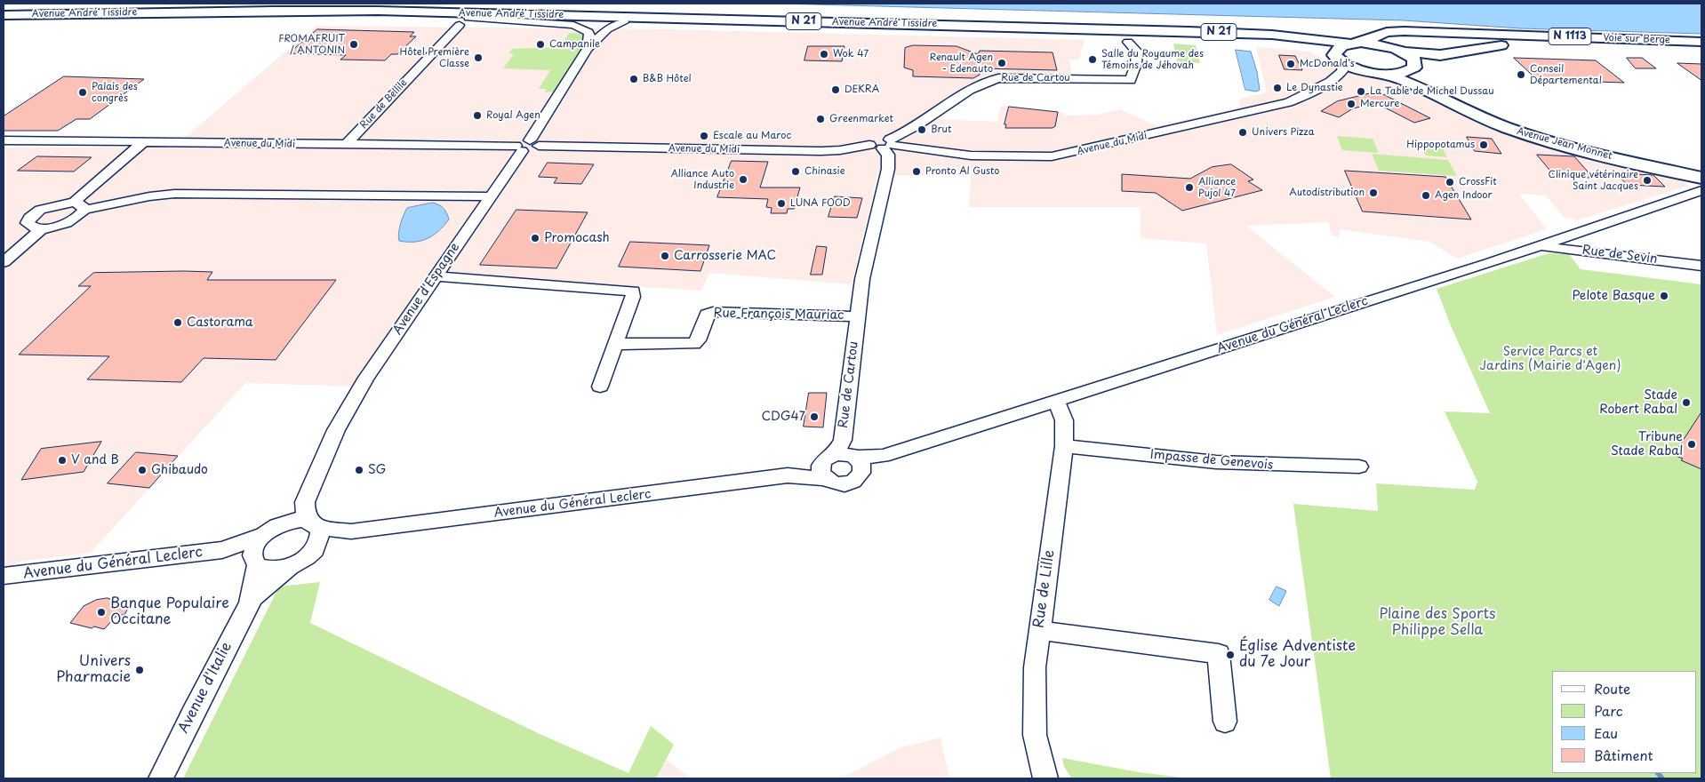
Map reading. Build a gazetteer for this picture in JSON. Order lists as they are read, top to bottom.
{
  "streets": {
    "main road": [
      "Avenue André Tissidre",
      "N 21",
      "N 1113",
      "Voie sur Berge",
      "Avenue Jean Monnet"
    ],
    "street": [
      "Rue de Cartou",
      "Rue de Bellile",
      "Avenue du Midi",
      "Rue de Sevin",
      "Avenue d'Espagne",
      "Rue François Mauriac",
      "Avenue du Général Leclerc",
      "Impasse de Genevois",
      "Rue de Lille",
      "Avenue d'Italie"
    ]
  },
  "crossings": [
    ["Avenue André Tissidre", "N 1113"],
    ["Avenue André Tissidre", "Rue de Bellile"],
    ["Avenue André Tissidre", "Avenue du Midi"],
    ["Avenue André Tissidre", "Avenue Jean Monnet"],
    ["Avenue André Tissidre", "Avenue d'Espagne"],
    ["N 1113", "Voie sur Berge"],
    ["N 1113", "Avenue Jean Monnet"],
    ["Rue de Cartou", "Avenue du Midi"],
    ["Rue de Cartou", "Rue François Mauriac"],
    ["Rue de Cartou", "Avenue du Général Leclerc"],
    ["Rue de Bellile", "Avenue du Midi"],
    ["Avenue du Midi", "Avenue Jean Monnet"],
    ["Avenue du Midi", "Avenue d'Espagne"],
    ["Rue de Sevin", "Avenue du Général Leclerc"],
    ["Avenue du Général Leclerc", "Rue de Lille"],
    ["Avenue du Général Leclerc", "Avenue d'Italie"],
    ["Impasse de Genevois", "Rue de Lille"]
  ],
  "parks": ["Service Parcs et Jardins (Mairie d'Agen)", "Plaine des Sports Philippe Sella"],
  "places": [
    "FROMAFRUIT / ANTONIN",
    "Campanile",
    "Wok 47",
    "Hôtel Première Classe",
    "Salle du Royaume des Témoins de Jéhovah",
    "Renault Agen - Edenauto",
    "McDonald's",
    "Conseil Départemental",
    "B&B Hôtel",
    "Le Dynastie",
    "DEKRA",
    "La Table de Michel Dussau",
    "Palais des congrès",
    "Mercure",
    "Royal Agen",
    "Greenmarket",
    "Brut",
    "Univers Pizza",
    "Escale au Maroc",
    "Hippopotamus",
    "Chinasie",
    "Pronto Al Gusto",
    "Alliance Auto Industrie",
    "Clinique vétérinaire Saint Jacques",
    "CrossFit",
    "Alliance Pujol 47",
    "Autodistribution",
    "Agen Indoor",
    "LUNA FOOD",
    "Promocash",
    "Carrosserie MAC",
    "Pelote Basque",
    "Castorama",
    "Stade Robert Rabal",
    "CDG47",
    "Tribune Stade Rabal",
    "V and B",
    "Ghibaudo",
    "SG",
    "Banque Populaire Occitane",
    "Église Adventiste du 7e Jour",
    "Univers Pharmacie"
  ],
  "legend": [
    "Route",
    "Parc",
    "Eau",
    "Bâtiment"
  ]
}
